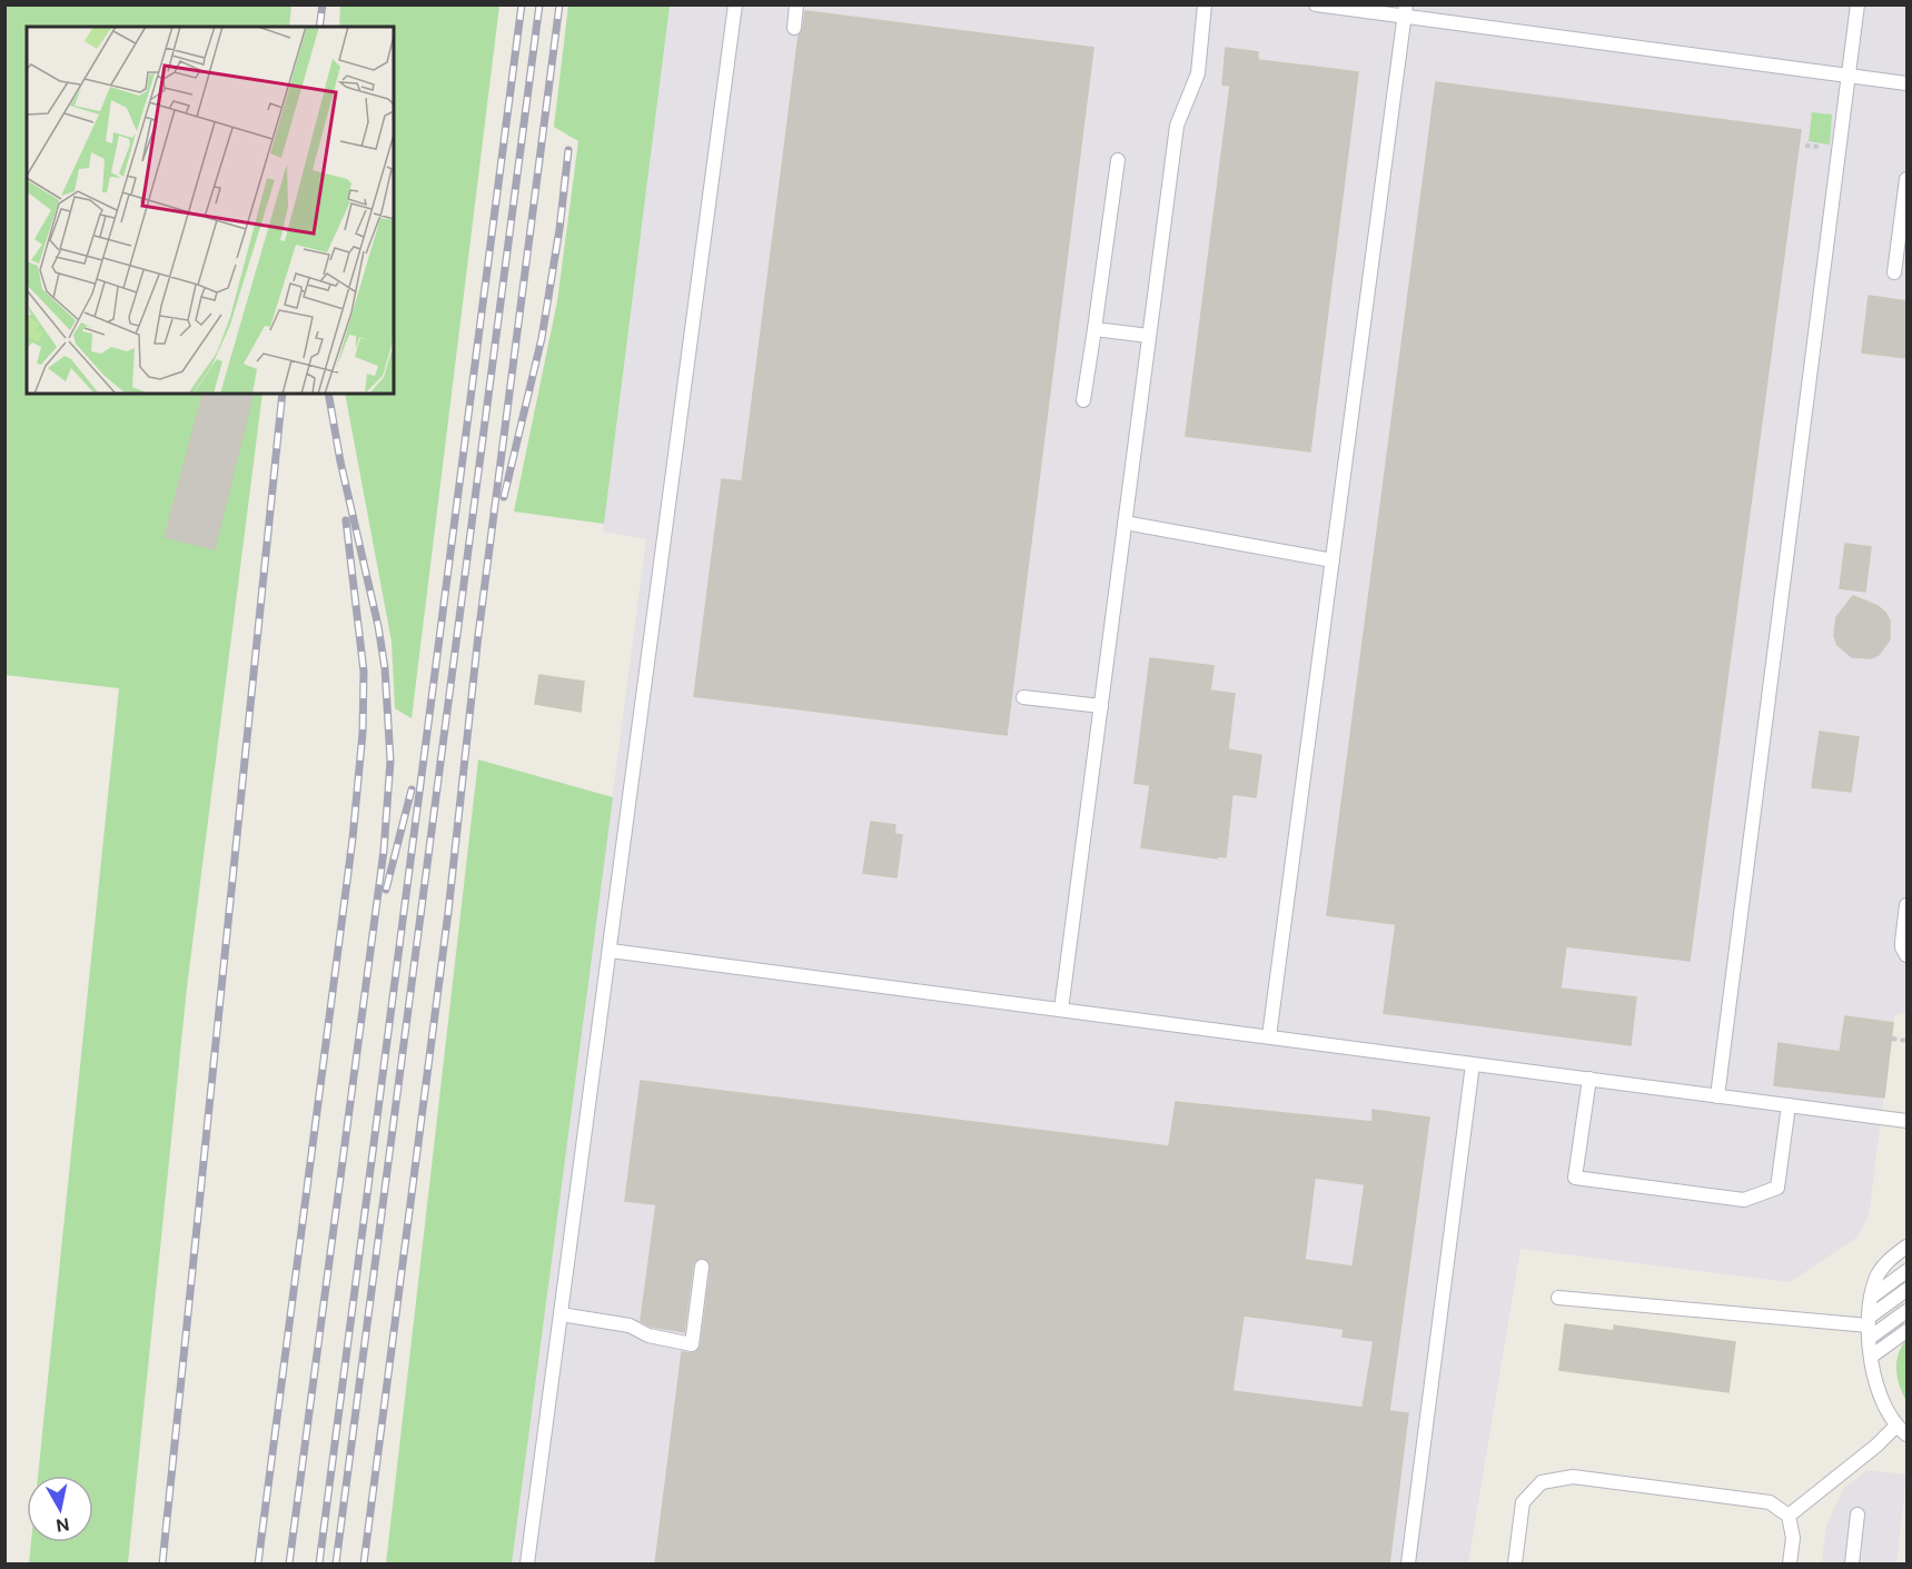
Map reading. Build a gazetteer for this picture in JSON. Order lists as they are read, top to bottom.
{
  "north": "bottom"
}
